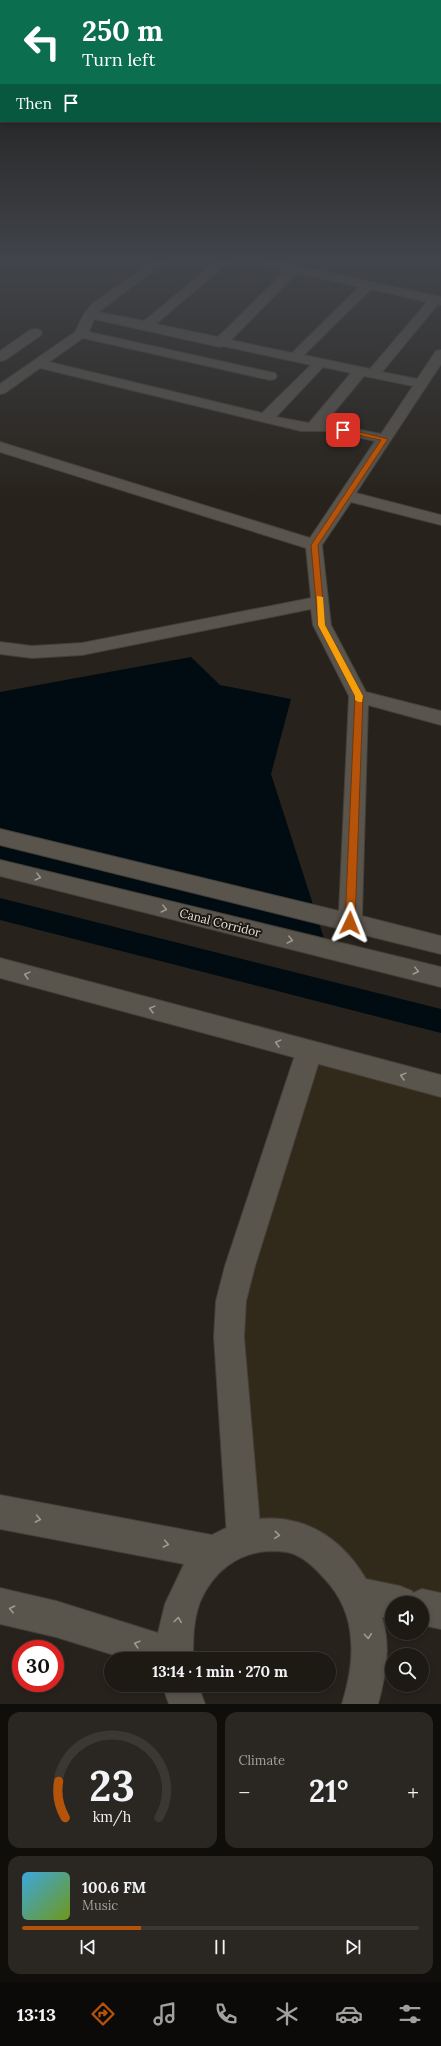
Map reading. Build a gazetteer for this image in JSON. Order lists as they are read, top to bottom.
{
  "streets": {
    "street": ["Canal Corridor"]
  },
  "page": {
    "turn": ["250 m", "Turn left"],
    "then": "Then",
    "limit": "30",
    "trip": "13:14 · 1 min · 270 m",
    "tile": "Climate",
    "heat": ["−", "21°", "+"],
    "song": ["100.6 FM", "Music"],
    "tabs": "13:13",
    "gauge": ["23", "km/h"]
  }
}
